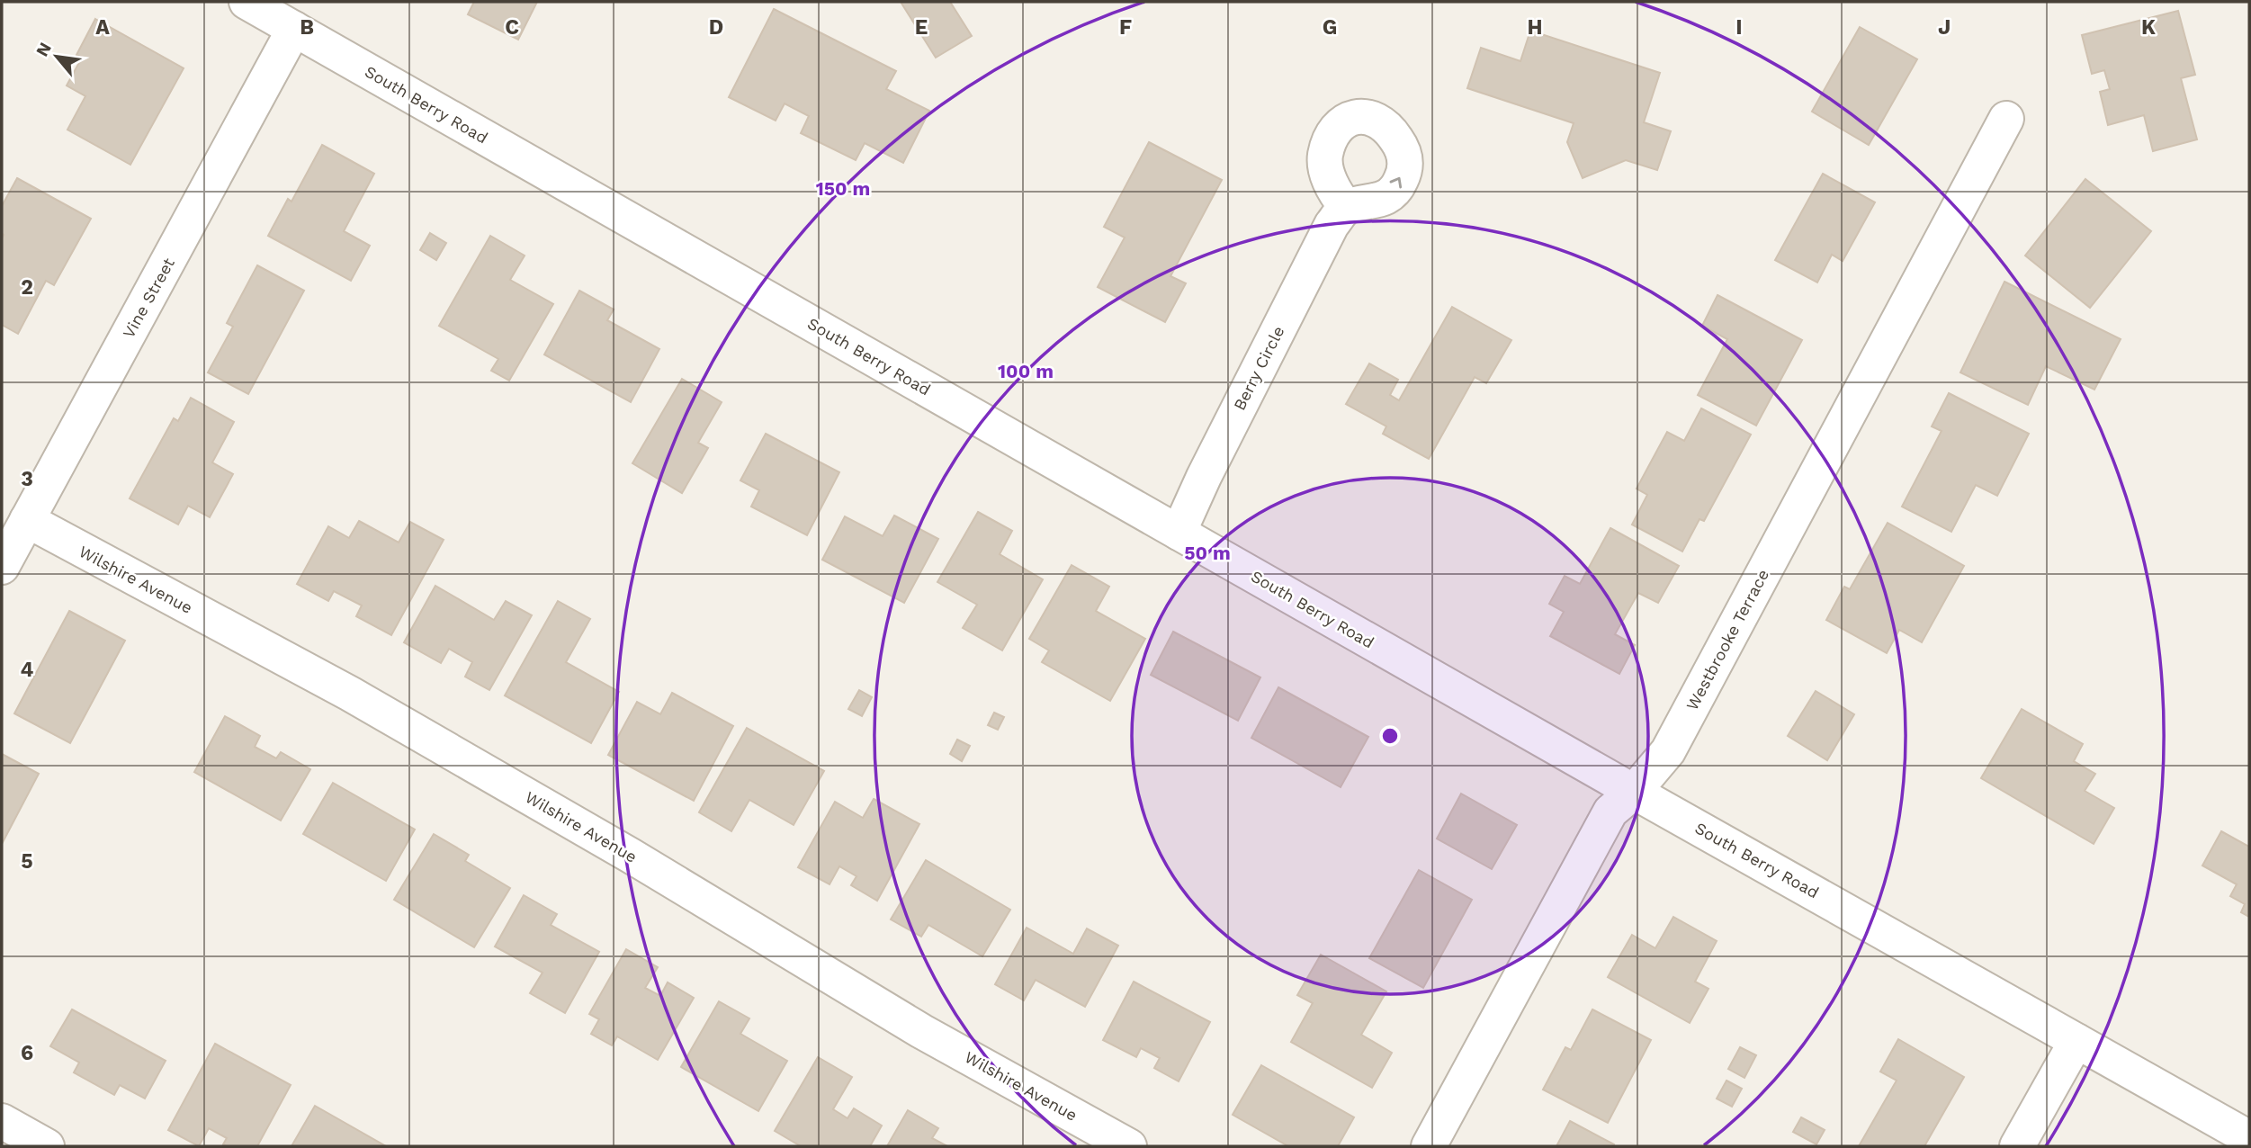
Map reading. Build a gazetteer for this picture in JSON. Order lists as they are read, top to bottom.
{
  "streets": {
    "street": [
      "South Berry Road",
      "Vine Street",
      "Berry Circle",
      "Wilshire Avenue",
      "Westbrooke Terrace"
    ]
  },
  "crossings": [
    ["South Berry Road", "Vine Street"],
    ["South Berry Road", "Berry Circle"],
    ["South Berry Road", "Westbrooke Terrace"],
    ["Vine Street", "Wilshire Avenue"]
  ],
  "north": "top left",
  "grid": {
    "columns": [
      "A",
      "B",
      "C",
      "D",
      "E",
      "F",
      "G",
      "H",
      "I",
      "J",
      "K"
    ],
    "rows": [
      "2",
      "3",
      "4",
      "5",
      "6"
    ]
  },
  "rings": ["150 m", "100 m", "50 m"]
}
